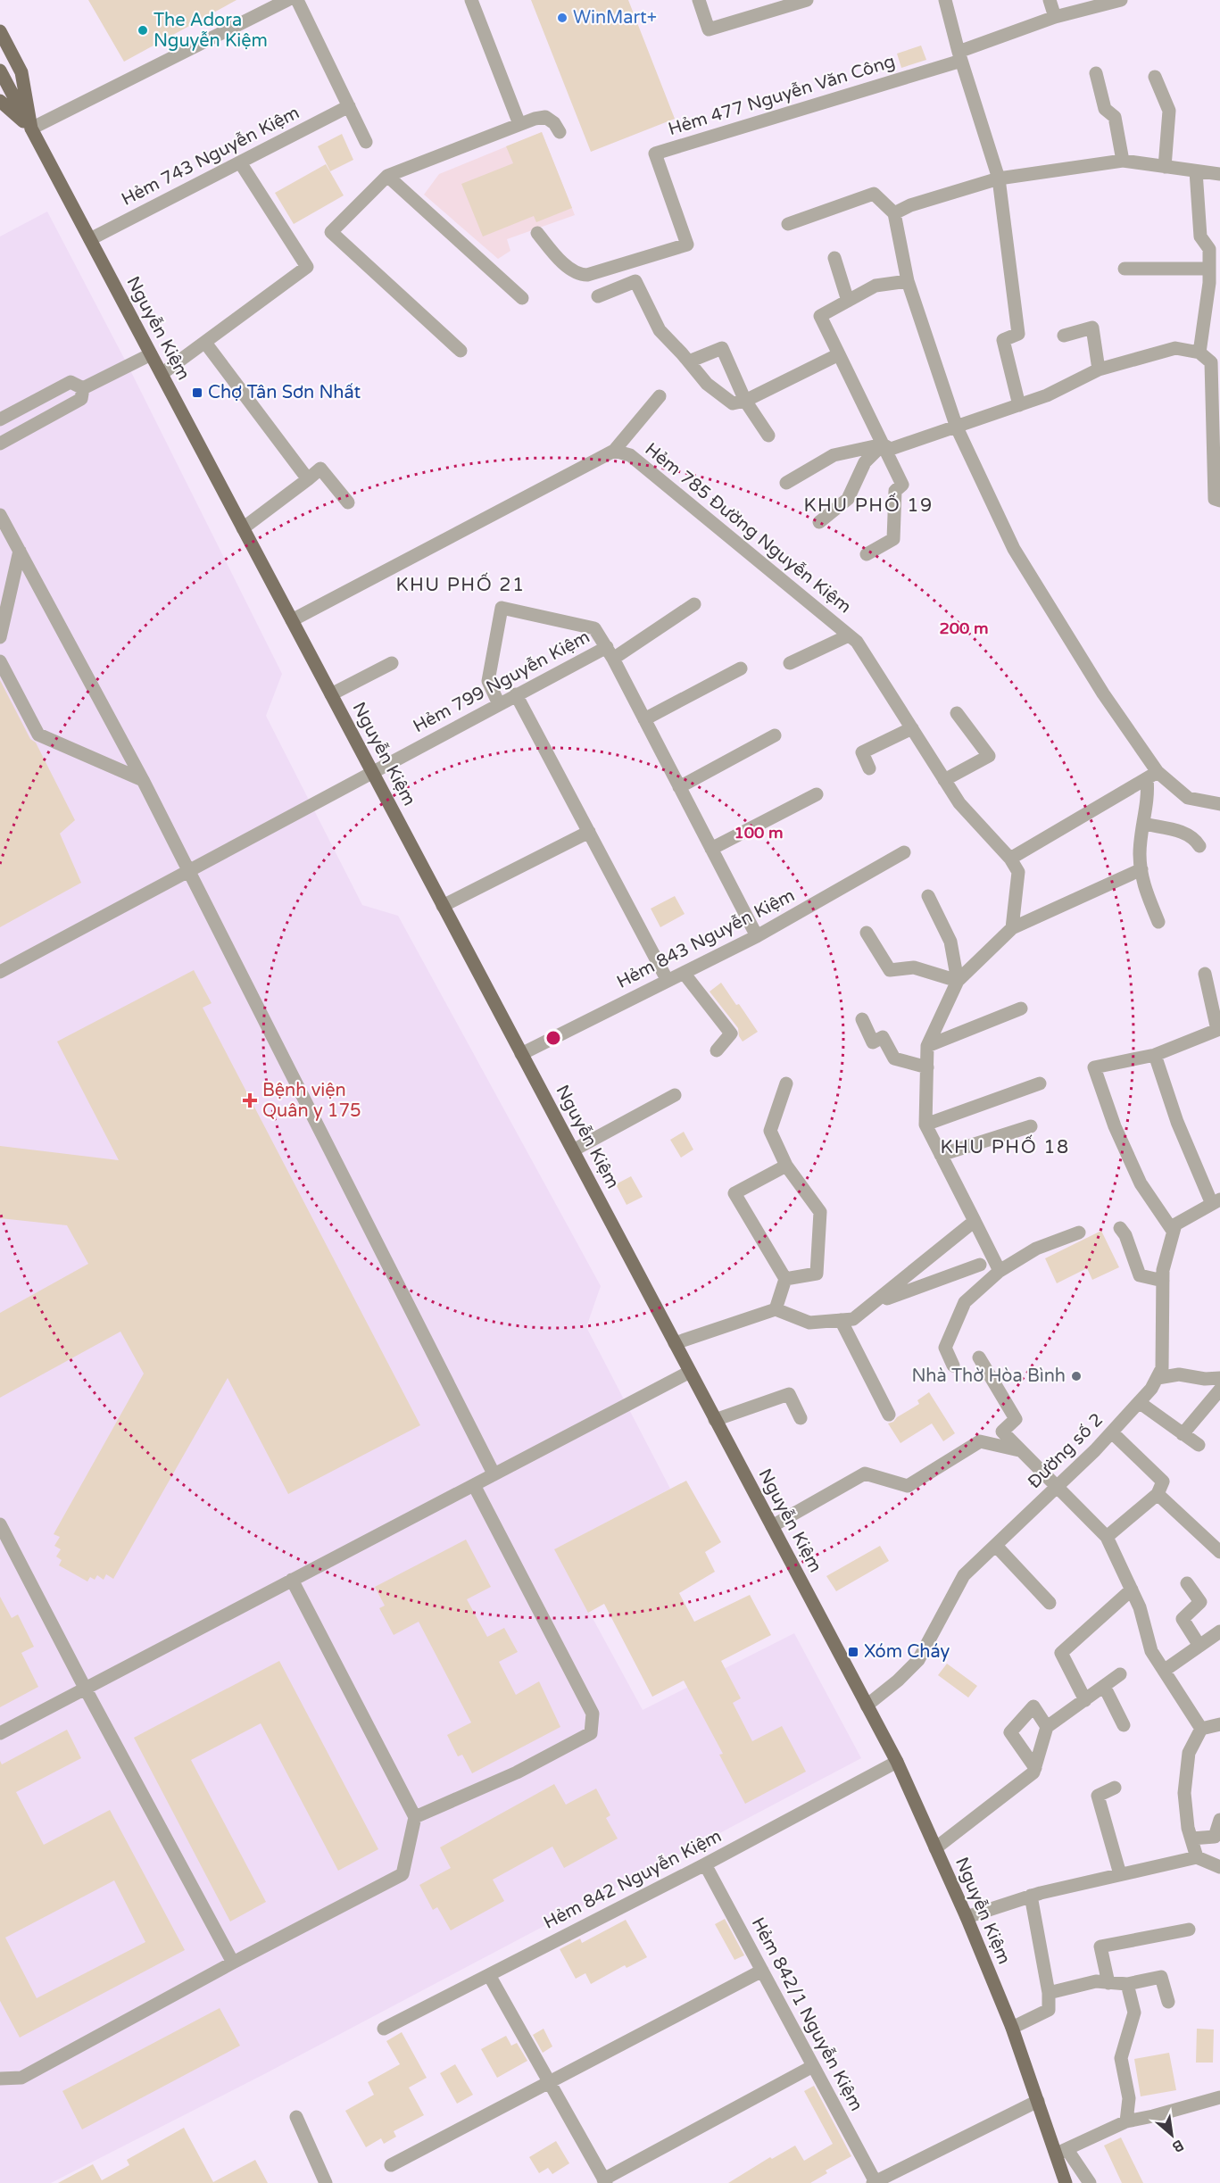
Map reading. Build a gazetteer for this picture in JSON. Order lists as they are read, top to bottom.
{
  "streets": {
    "main road": ["Nguyễn Kiệm"],
    "street": [
      "Hẻm 477 Nguyễn Văn Công",
      "Hẻm 743 Nguyễn Kiệm",
      "Hẻm 785 Đường Nguyễn Kiệm",
      "Hẻm 799 Nguyễn Kiệm",
      "Hẻm 843 Nguyễn Kiệm",
      "Đường số 2",
      "Hẻm 842 Nguyễn Kiệm",
      "Hẻm 842/1 Nguyễn Kiệm"
    ]
  },
  "crossings": [
    ["Hẻm 743 Nguyễn Kiệm", "Nguyễn Kiệm"],
    ["Nguyễn Kiệm", "Hẻm 799 Nguyễn Kiệm"],
    ["Nguyễn Kiệm", "Hẻm 843 Nguyễn Kiệm"],
    ["Nguyễn Kiệm", "Đường số 2"],
    ["Nguyễn Kiệm", "Hẻm 842 Nguyễn Kiệm"],
    ["Hẻm 842 Nguyễn Kiệm", "Hẻm 842/1 Nguyễn Kiệm"]
  ],
  "districts": ["KHU PHỐ 19", "KHU PHỐ 21", "KHU PHỐ 18"],
  "places": {
    "other": ["WinMart+", "The Adora Nguyễn Kiệm", "Nhà Thờ Hòa Bình"],
    "transit": ["Chợ Tân Sơn Nhất", "Xóm Cháy"],
    "health": ["Bệnh viện Quân y 175"]
  },
  "north": "bottom right",
  "rings": ["200 m", "100 m"]
}
